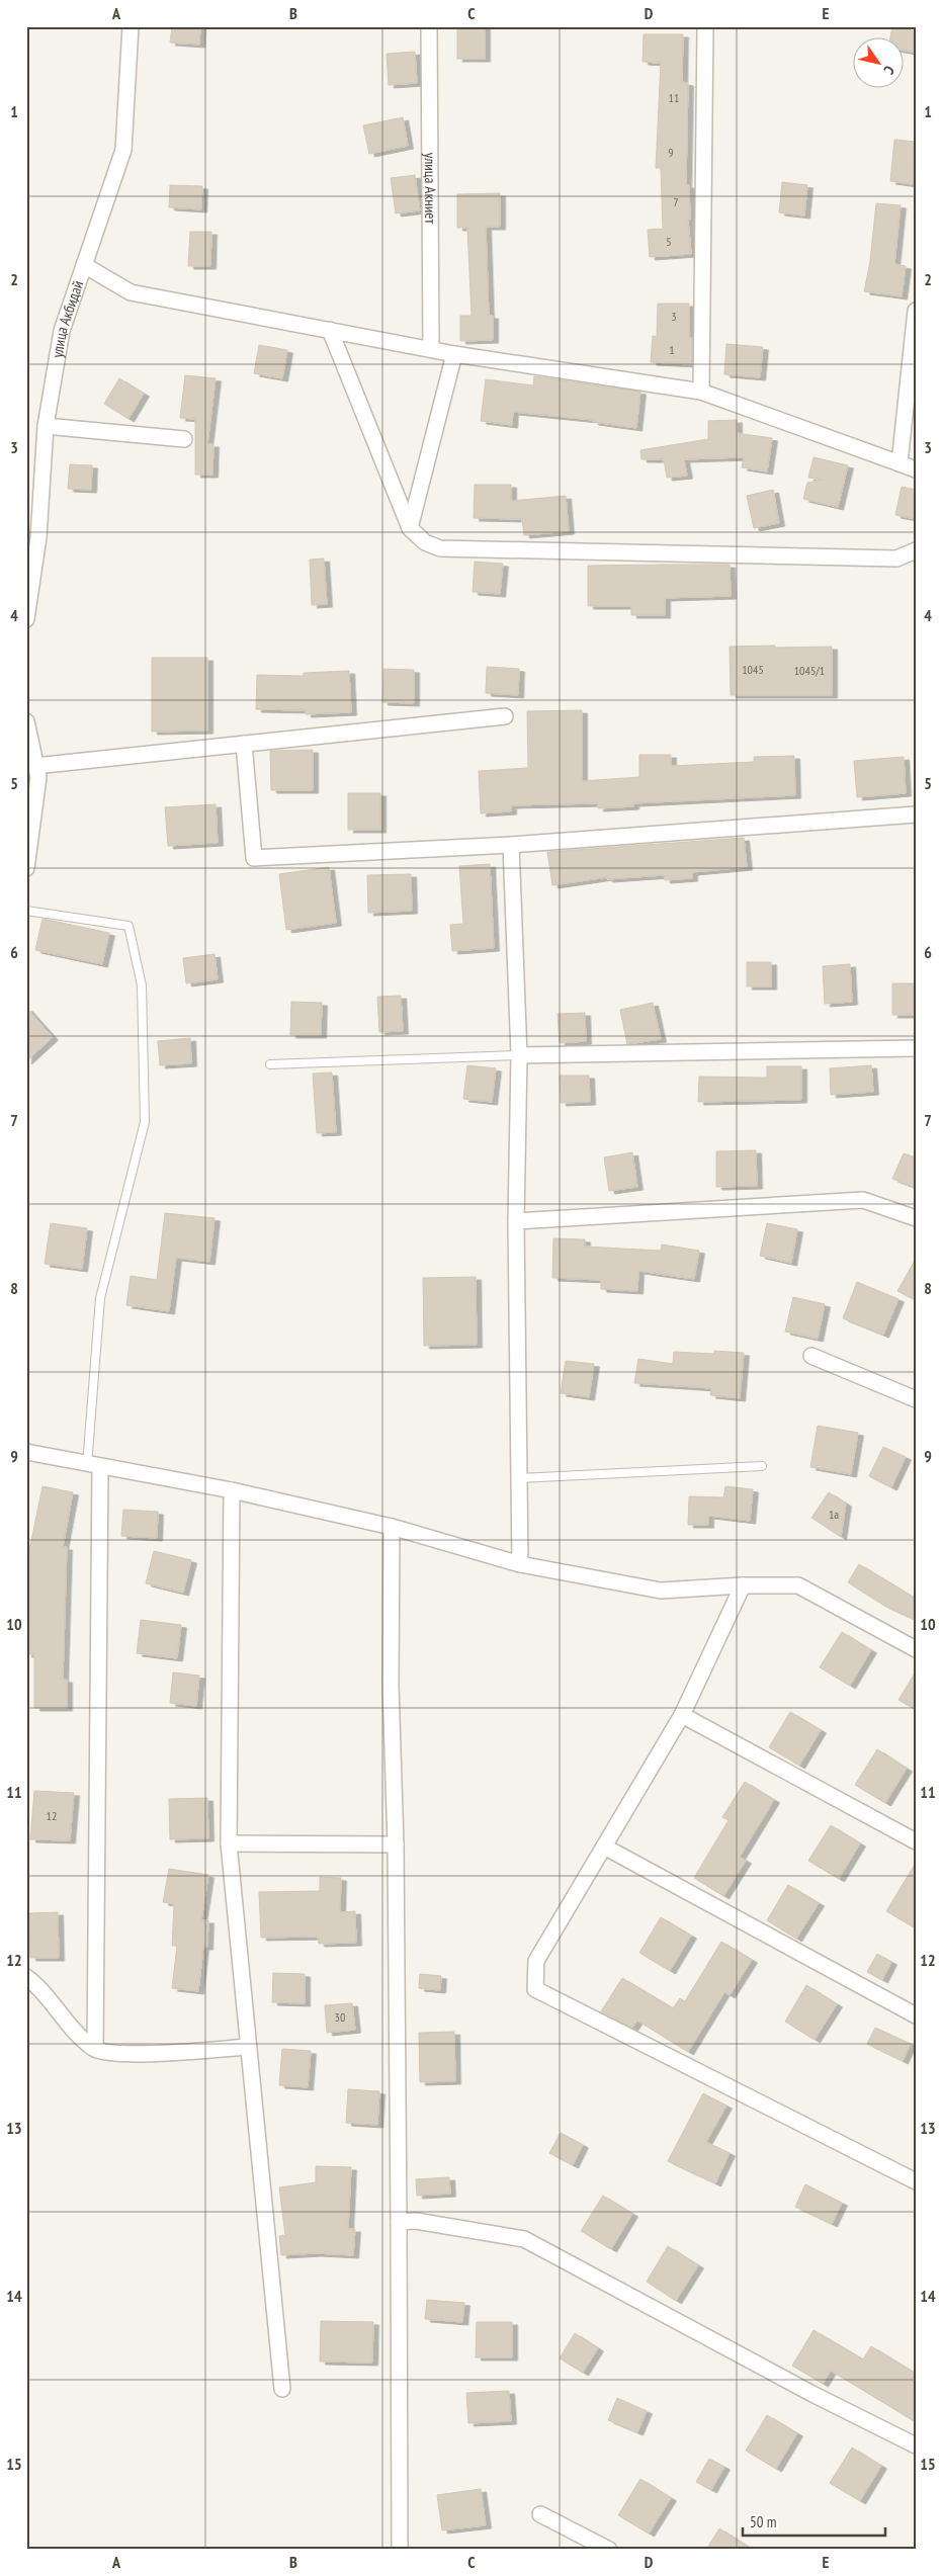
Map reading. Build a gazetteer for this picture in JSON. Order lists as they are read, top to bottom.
{
  "streets": {
    "street": ["улица Акниет", "улица Акбидай"]
  },
  "house_numbers": [
    "11",
    "9",
    "7",
    "5",
    "3",
    "1",
    "1045",
    "1045/1",
    "1а",
    "12",
    "30"
  ],
  "scale_bar": "50 m",
  "north": "bottom right",
  "grid": {
    "columns": [
      "A",
      "B",
      "C",
      "D",
      "E"
    ],
    "rows": [
      "1",
      "2",
      "3",
      "4",
      "5",
      "6",
      "7",
      "8",
      "9",
      "10",
      "11",
      "12",
      "13",
      "14",
      "15"
    ]
  }
}
